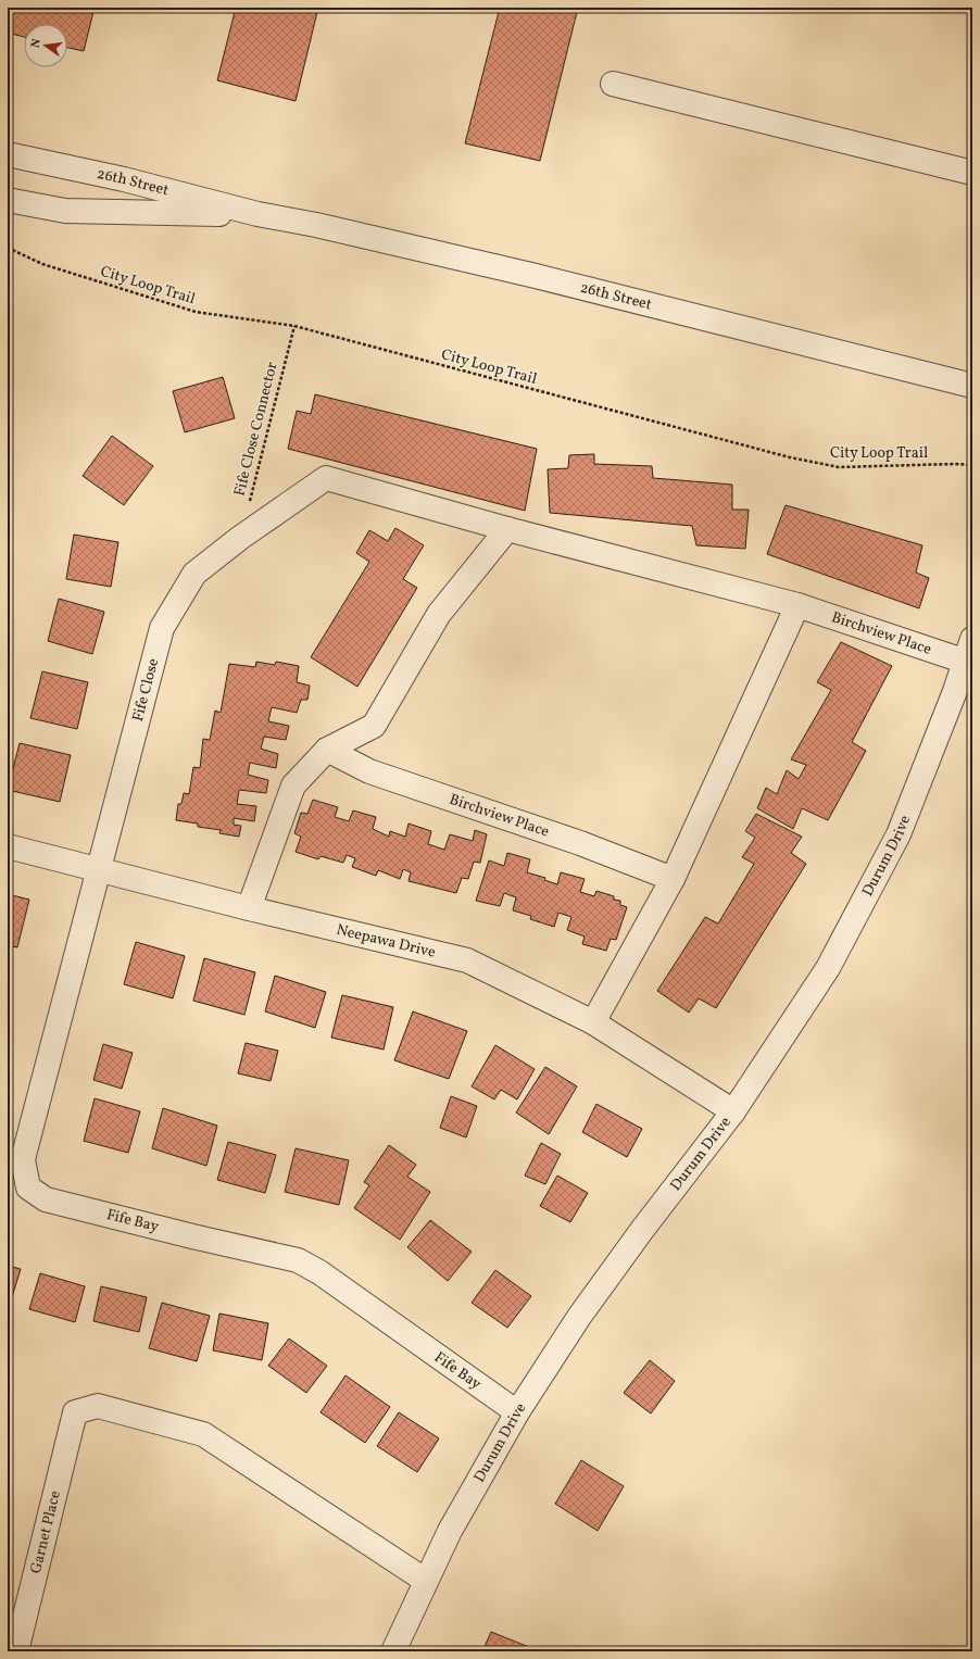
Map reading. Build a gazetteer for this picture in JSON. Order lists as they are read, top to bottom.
{
  "streets": {
    "street": [
      "26th Street",
      "Birchview Place",
      "Fife Close",
      "Durum Drive",
      "Neepawa Drive",
      "Fife Bay",
      "Garnet Place"
    ],
    "path": ["City Loop Trail", "Fife Close Connector"]
  },
  "crossings": [
    ["City Loop Trail", "Fife Close Connector"],
    ["Fife Close Connector", "Fife Close"],
    ["Birchview Place", "Fife Close"],
    ["Birchview Place", "Durum Drive"],
    ["Fife Close", "Neepawa Drive"],
    ["Fife Close", "Fife Bay"],
    ["Durum Drive", "Neepawa Drive"],
    ["Durum Drive", "Fife Bay"],
    ["Durum Drive", "Garnet Place"],
    ["Neepawa Drive", "Fife Bay"]
  ],
  "north": "left"
}
